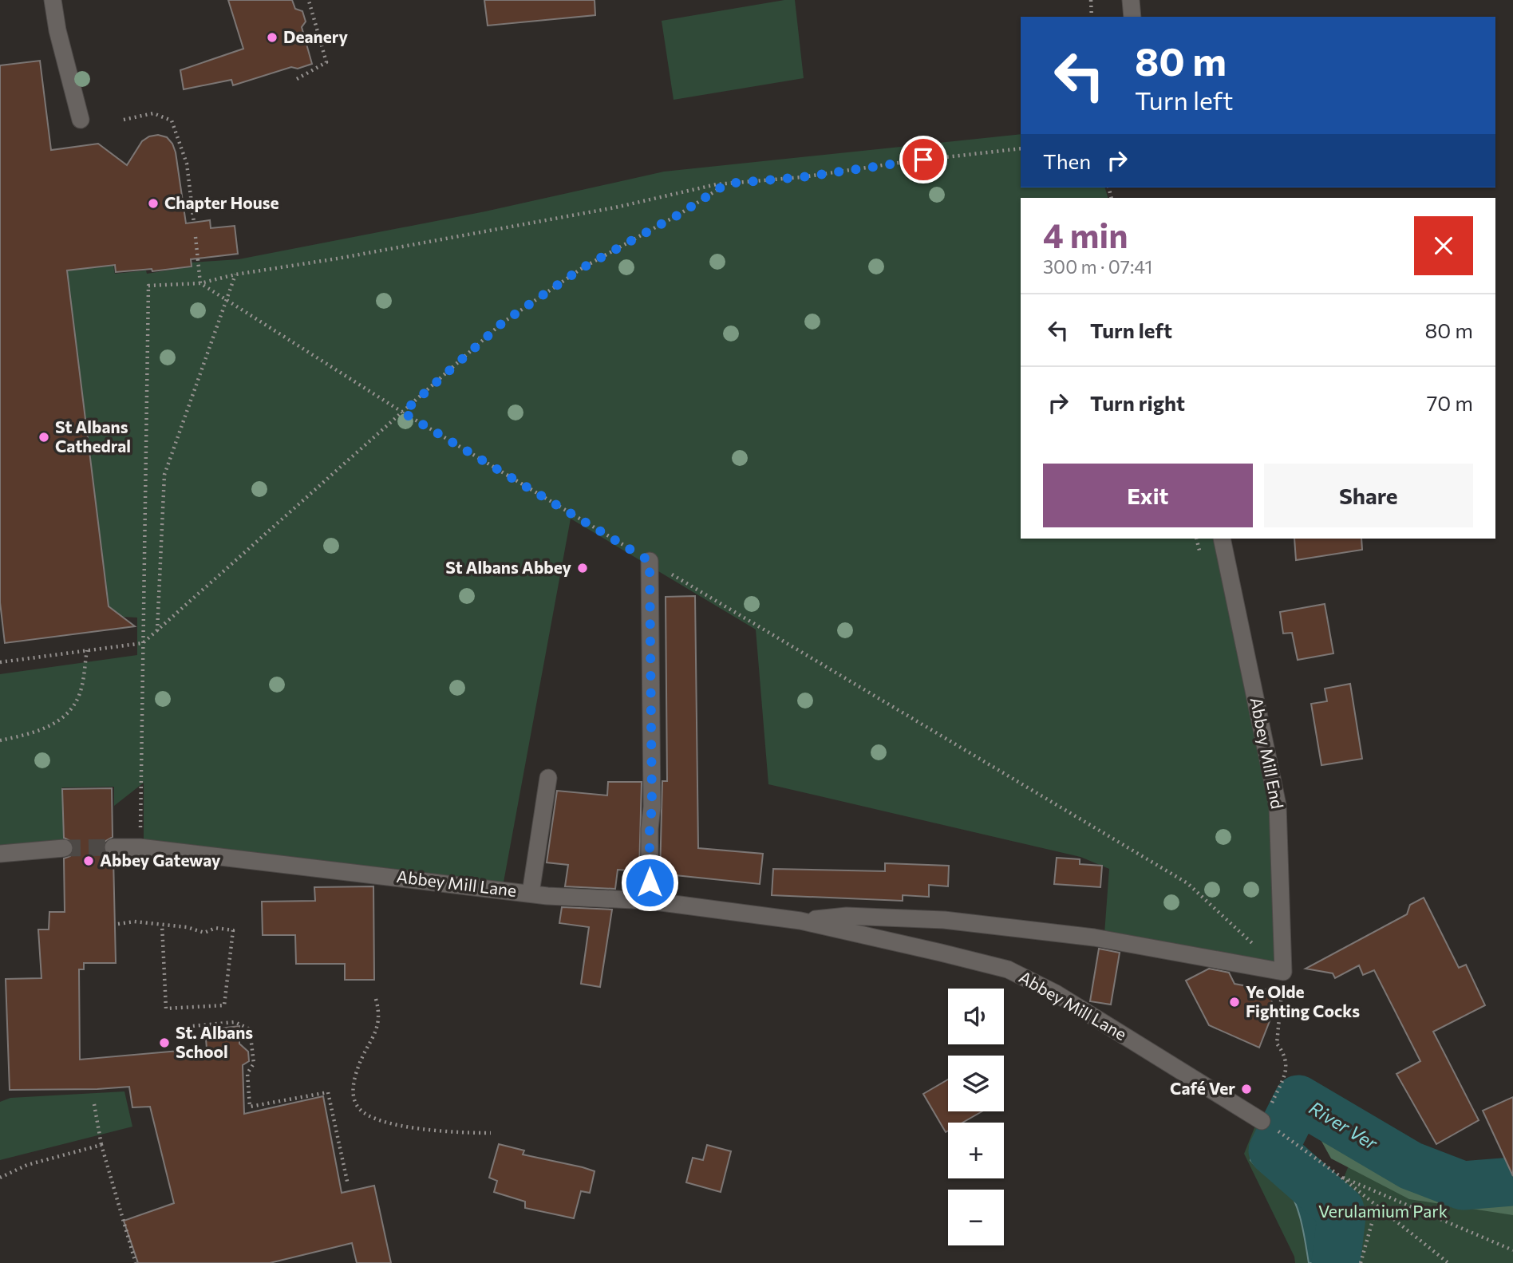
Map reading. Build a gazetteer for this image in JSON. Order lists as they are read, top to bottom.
{
  "streets": {
    "street": ["Abbey Mill End", "Abbey Mill Lane"]
  },
  "crossings": [
    ["Abbey Mill End", "Abbey Mill Lane"]
  ],
  "water": ["River Ver"],
  "parks": ["Verulamium Park"],
  "places": [
    "Deanery",
    "Chapter House",
    "St Albans Cathedral",
    "St Albans Abbey",
    "Abbey Gateway",
    "Ye Olde Fighting Cocks",
    "St. Albans School",
    "Café Ver"
  ],
  "page": {
    "turn": ["80 m", "Turn left"],
    "then": "Then",
    "heading": ["4 min", "300 m · 07:41"],
    "list": [
      {
        "name": "Turn left",
        "value": "80 m"
      },
      {
        "name": "Turn right",
        "value": "70 m"
      }
    ],
    "buttons": ["Exit", "Share"],
    "map_buttons": ["+", "−"]
  }
}
